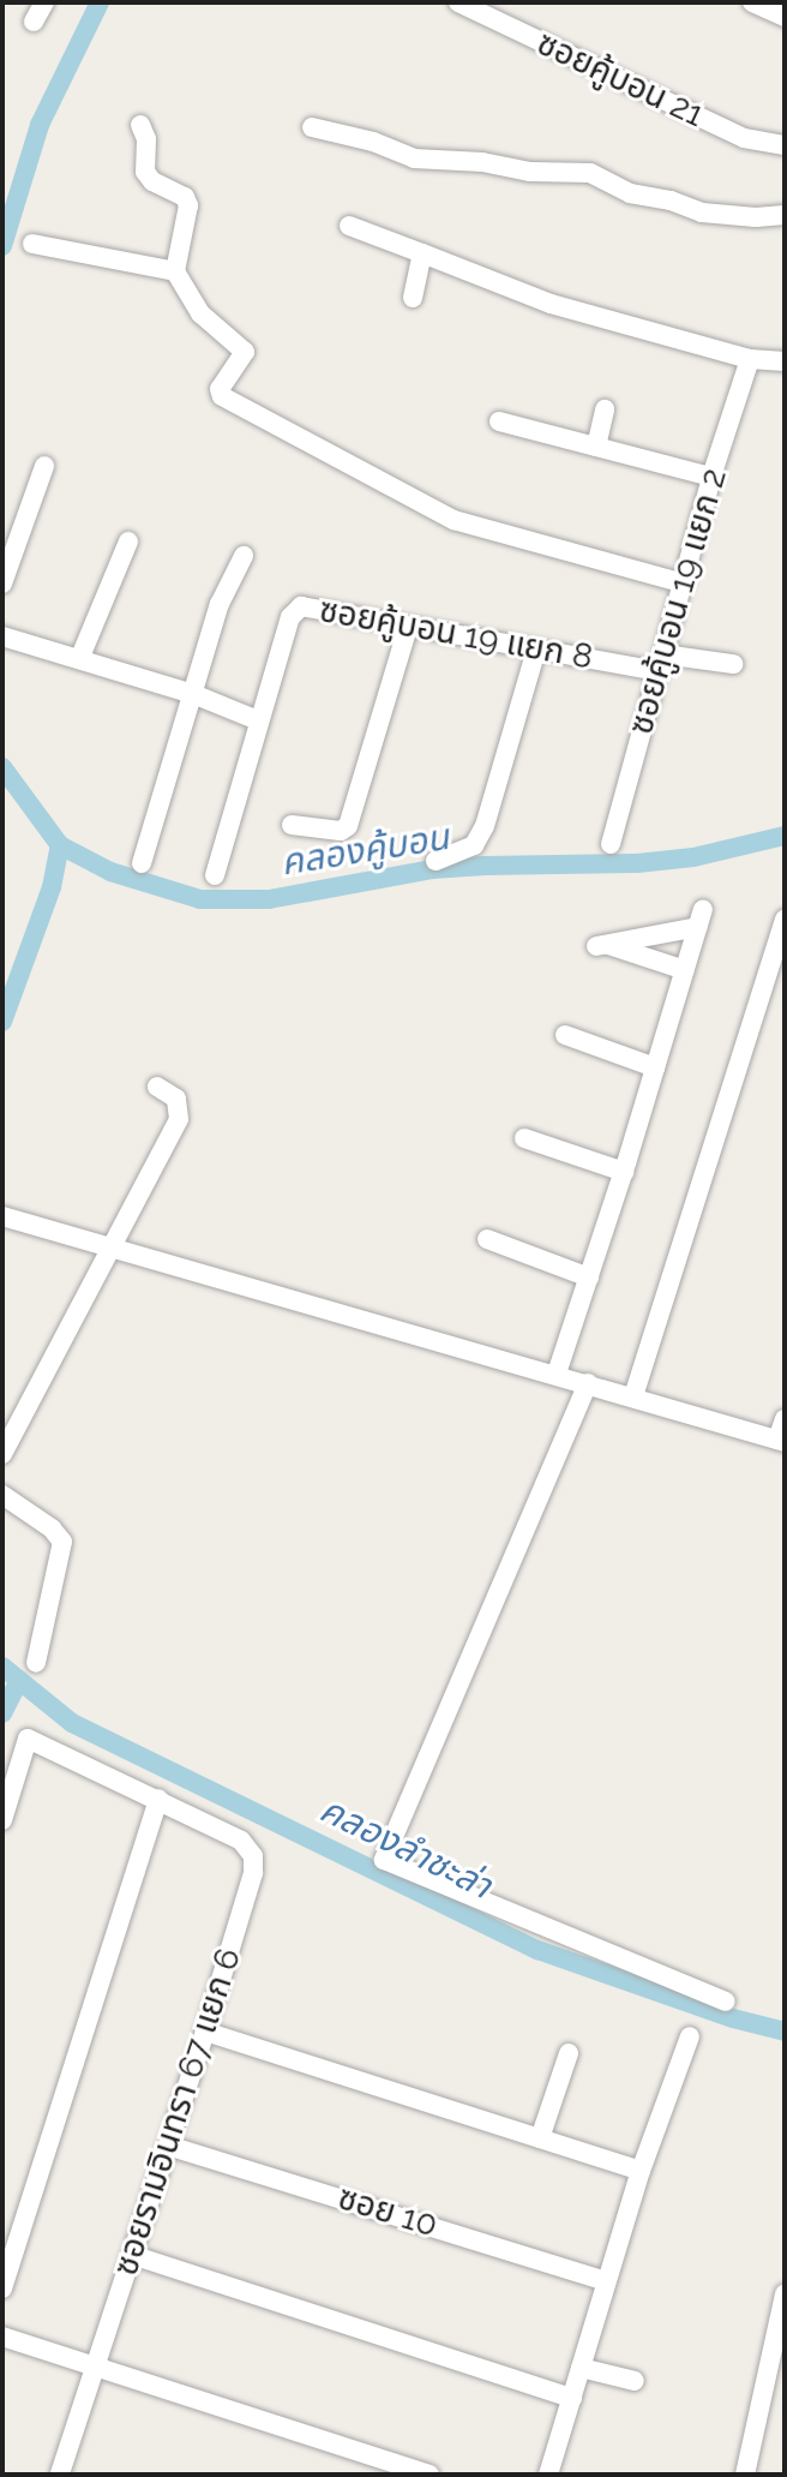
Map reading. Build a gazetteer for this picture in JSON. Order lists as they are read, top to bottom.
{
  "streets": {
    "street": [
      "ซอยคู้บอน 21",
      "ซอยคู้บอน 19 แยก 2",
      "ซอยคู้บอน 19 แยก 8",
      "ซอยรามอินทรา 67 แยก 6",
      "ซอย 10"
    ]
  },
  "crossings": [
    ["ซอยคู้บอน 19 แยก 2", "ซอยคู้บอน 19 แยก 8"],
    ["ซอยรามอินทรา 67 แยก 6", "ซอย 10"]
  ],
  "water": ["คลองคู้บอน", "คลองลำชะล่า"]
}
